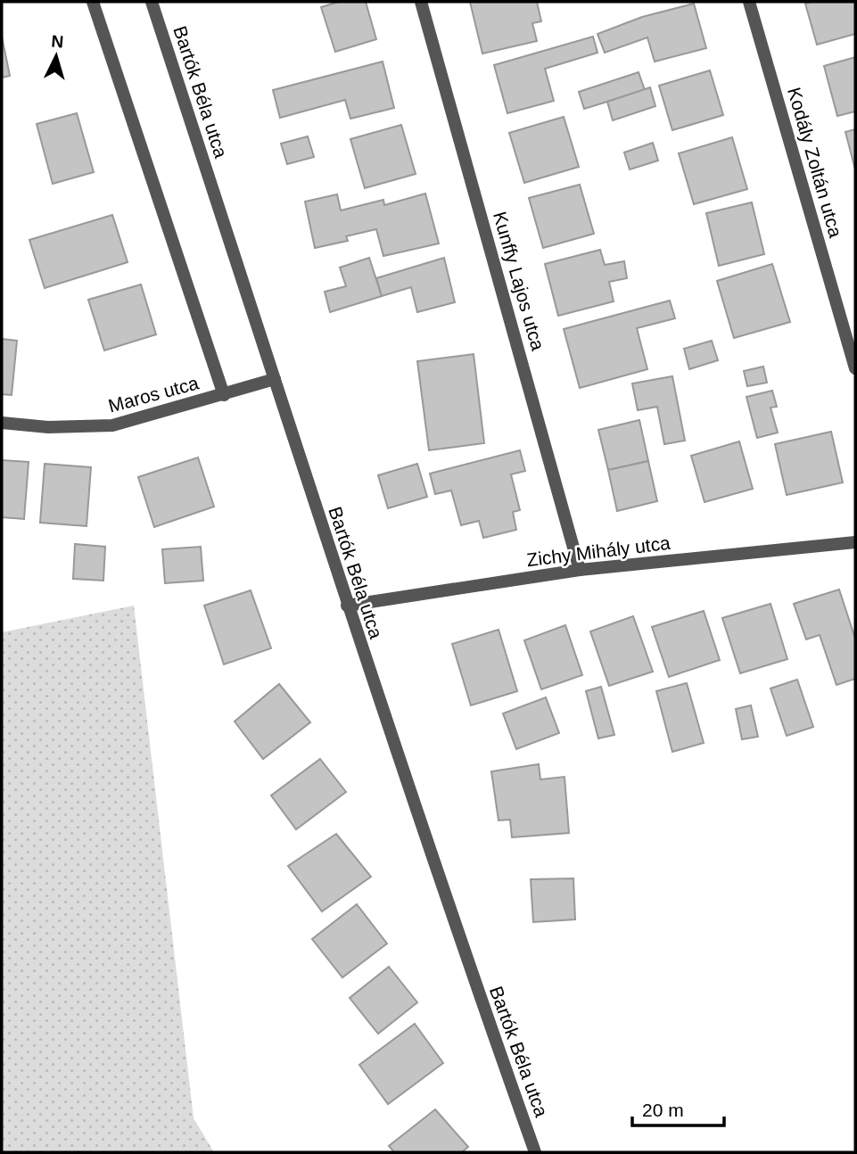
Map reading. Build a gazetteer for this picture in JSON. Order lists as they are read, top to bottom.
{
  "streets": {
    "street": [
      "Bartók Béla utca",
      "Kodály Zoltán utca",
      "Kunffy Lajos utca",
      "Maros utca",
      "Zichy Mihály utca"
    ]
  },
  "crossings": [
    ["Bartók Béla utca", "Maros utca"],
    ["Bartók Béla utca", "Zichy Mihály utca"],
    ["Kunffy Lajos utca", "Zichy Mihály utca"]
  ],
  "scale_bar": "20 m",
  "north": "top"
}
